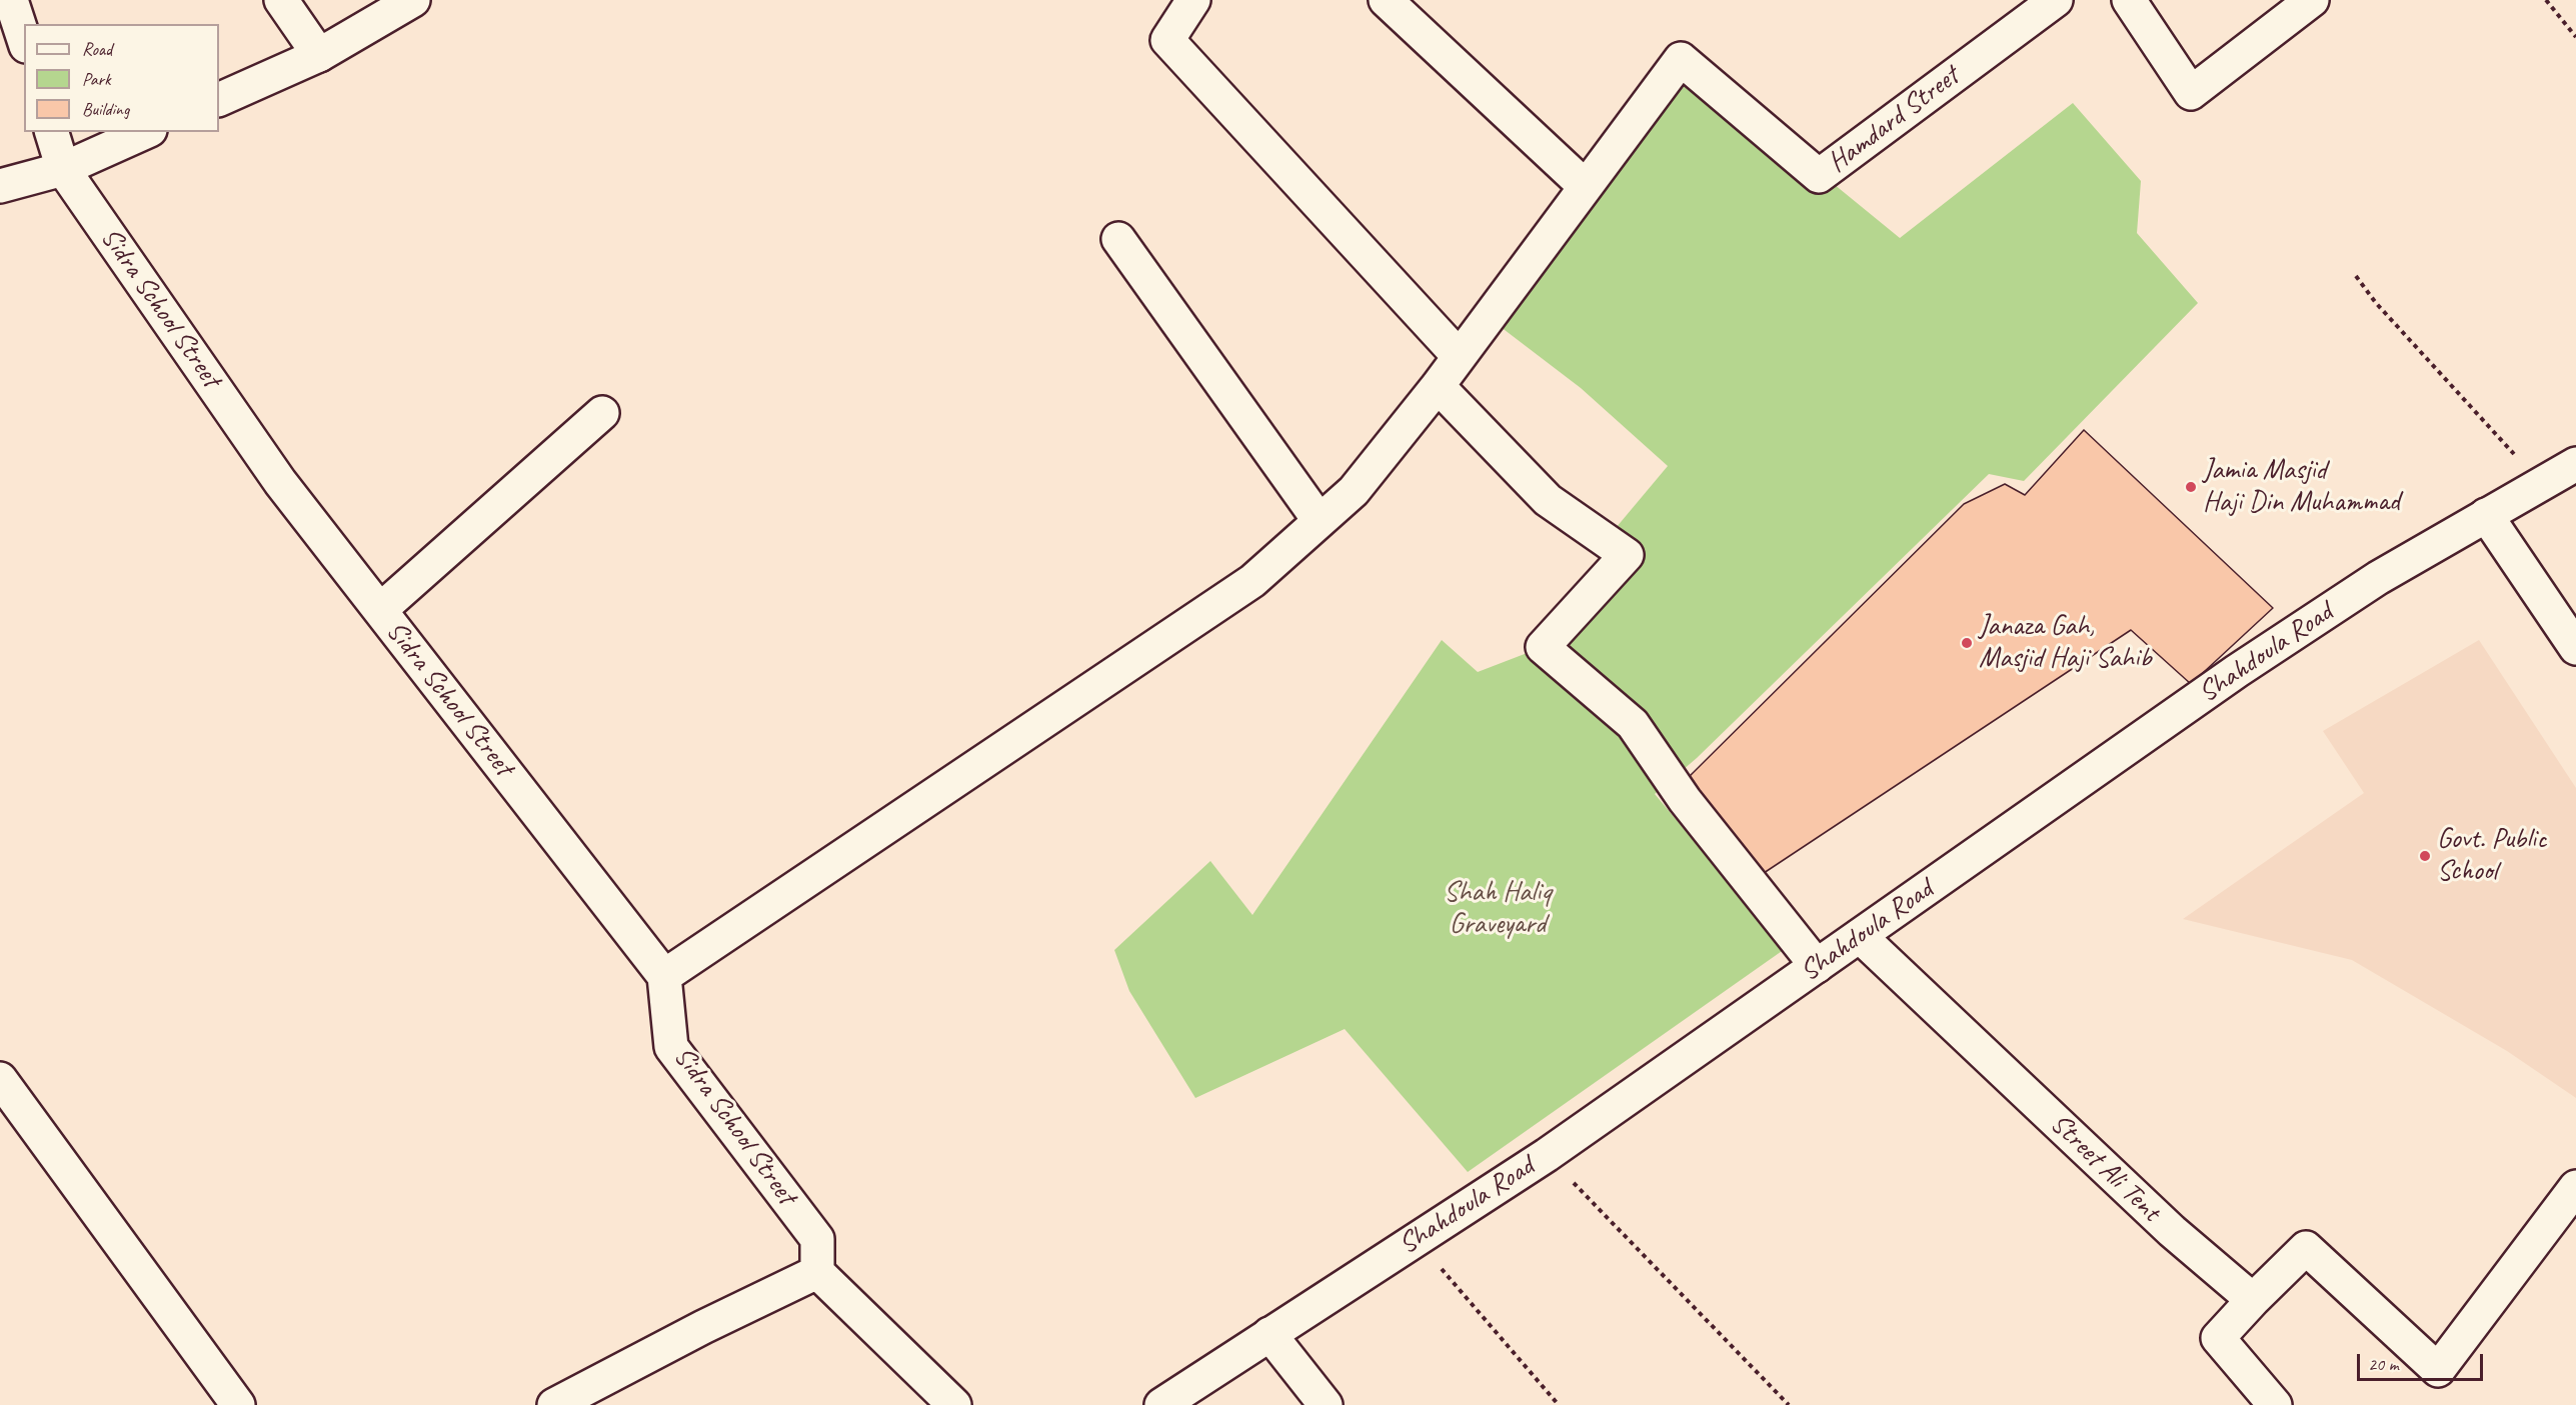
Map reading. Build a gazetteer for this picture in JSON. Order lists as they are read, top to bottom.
{
  "streets": {
    "street": [
      "Hamdard Street",
      "Sidra School Street",
      "Shahdoula Road",
      "Street Ali Tent"
    ]
  },
  "crossings": [
    ["Shahdoula Road", "Street Ali Tent"]
  ],
  "parks": ["Shah Haliq Graveyard"],
  "places": ["Jamia Masjid Haji Din Muhammad", "Janaza Gah, Masjid Haji Sahib", "Govt. Public School"],
  "legend": ["Road", "Park", "Building"],
  "scale_bar": "20 m"
}
